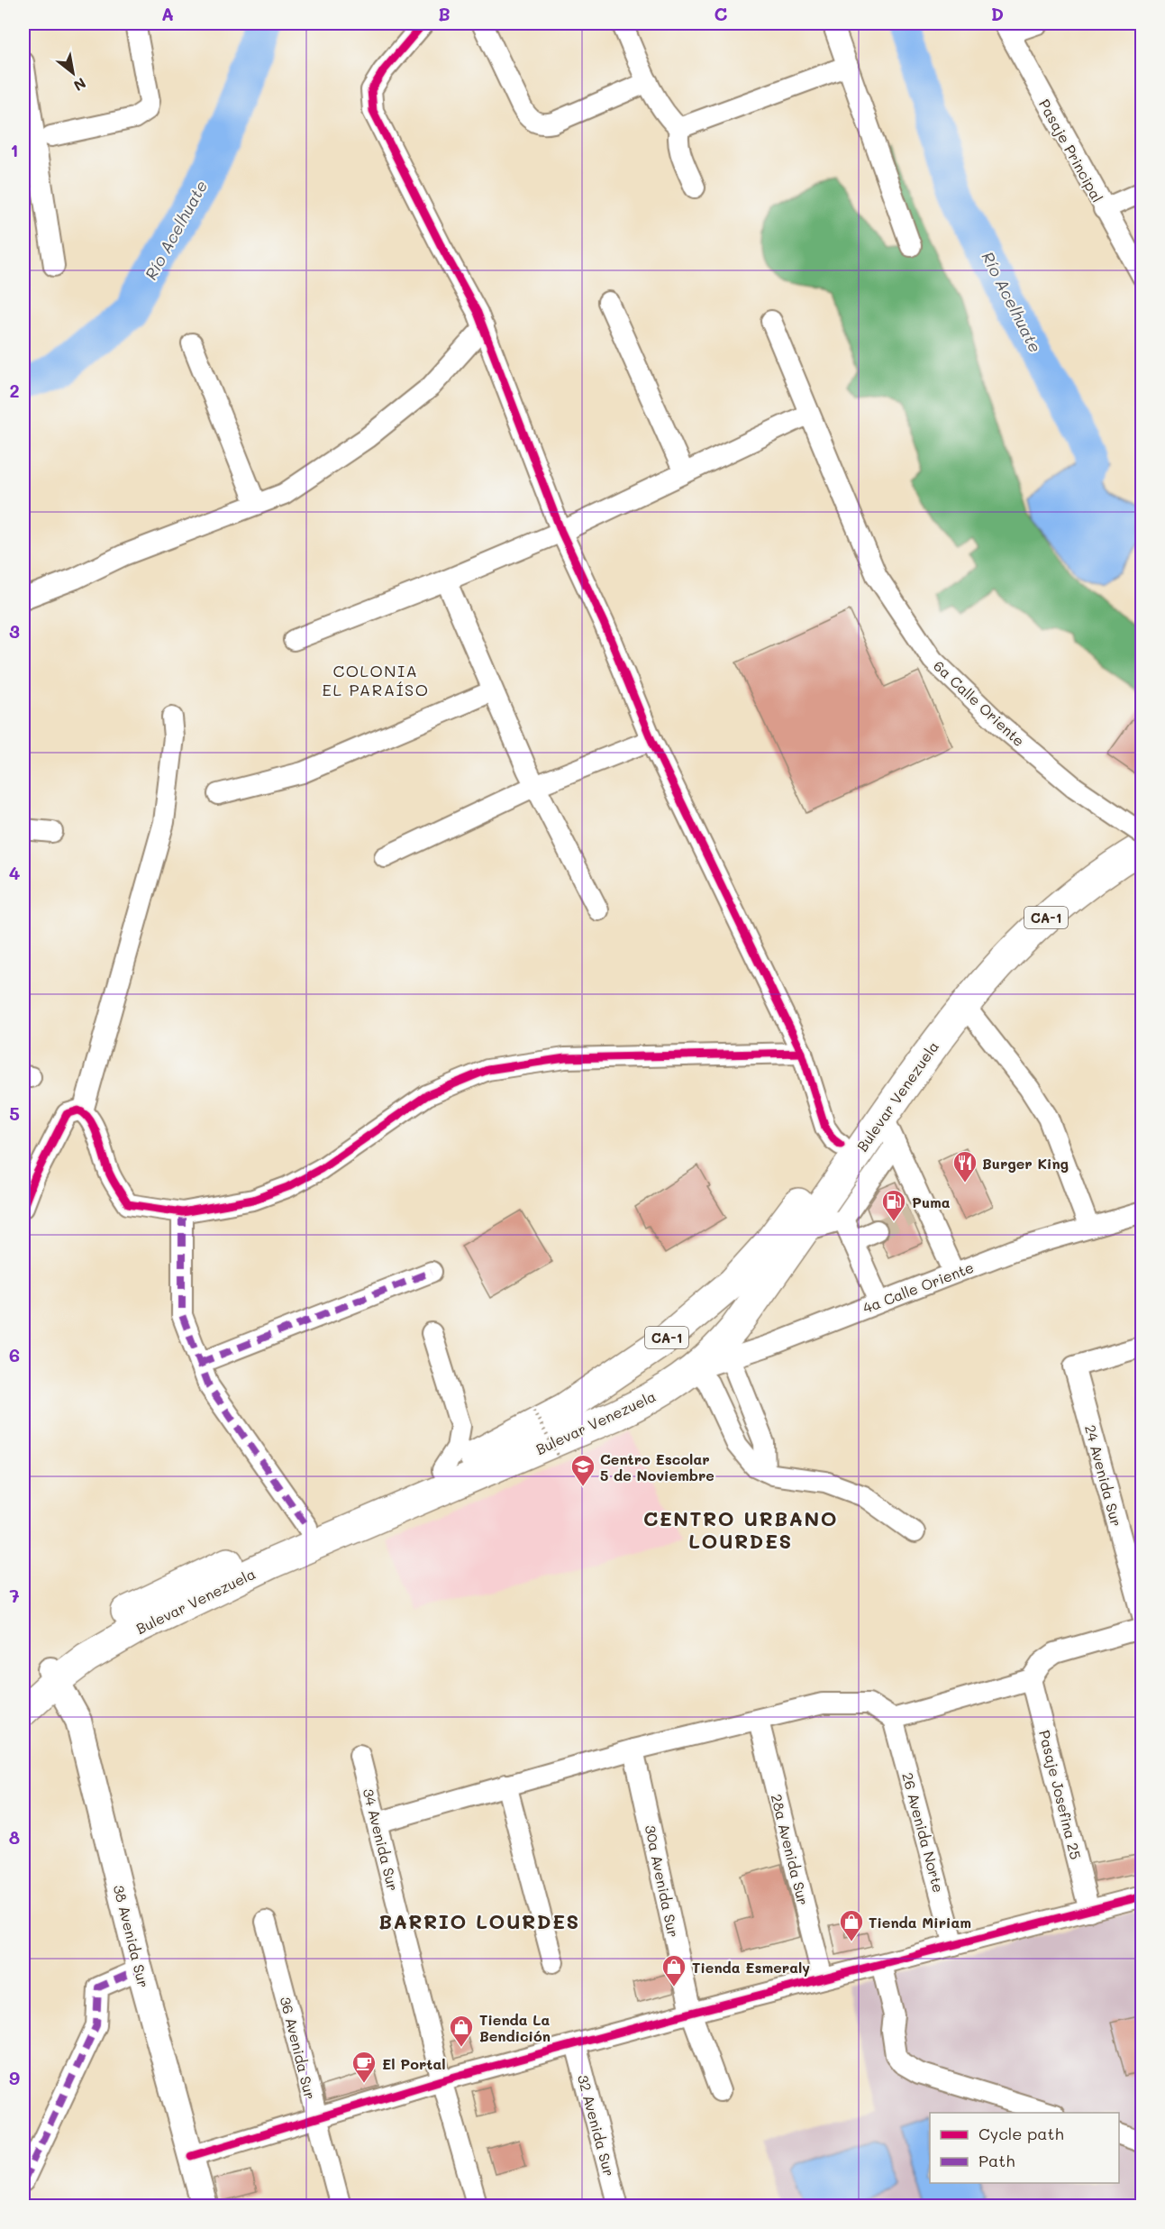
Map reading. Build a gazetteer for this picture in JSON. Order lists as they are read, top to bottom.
{
  "streets": {
    "highway": ["CA-1", "Bulevar Venezuela"],
    "main road": ["38 Avenida Sur"],
    "street": [
      "Pasaje Principal",
      "6a Calle Oriente",
      "4a Calle Oriente",
      "24 Avenida Sur",
      "Pasaje Josefina 25",
      "26 Avenida Norte",
      "34 Avenida Sur",
      "28a Avenida Sur",
      "30a Avenida Sur",
      "36 Avenida Sur",
      "32 Avenida Sur"
    ]
  },
  "crossings": [
    ["Bulevar Venezuela", "4a Calle Oriente"],
    ["Bulevar Venezuela", "38 Avenida Sur"]
  ],
  "districts": ["COLONIA EL PARAÍSO", "CENTRO URBANO LOURDES", "BARRIO LOURDES"],
  "water": ["Río Acelhuate"],
  "places": {
    "restaurant": ["Burger King"],
    "fuel station": ["Puma"],
    "school or university": ["Centro Escolar 5 de Noviembre"],
    "shop": ["Tienda Miriam", "Tienda Esmeraly", "Tienda La Bendición"],
    "cafe": ["El Portal"]
  },
  "legend": ["Cycle path", "Path"],
  "north": "bottom right",
  "grid": {
    "columns": [
      "A",
      "B",
      "C",
      "D"
    ],
    "rows": [
      "1",
      "2",
      "3",
      "4",
      "5",
      "6",
      "7",
      "8",
      "9"
    ]
  }
}
